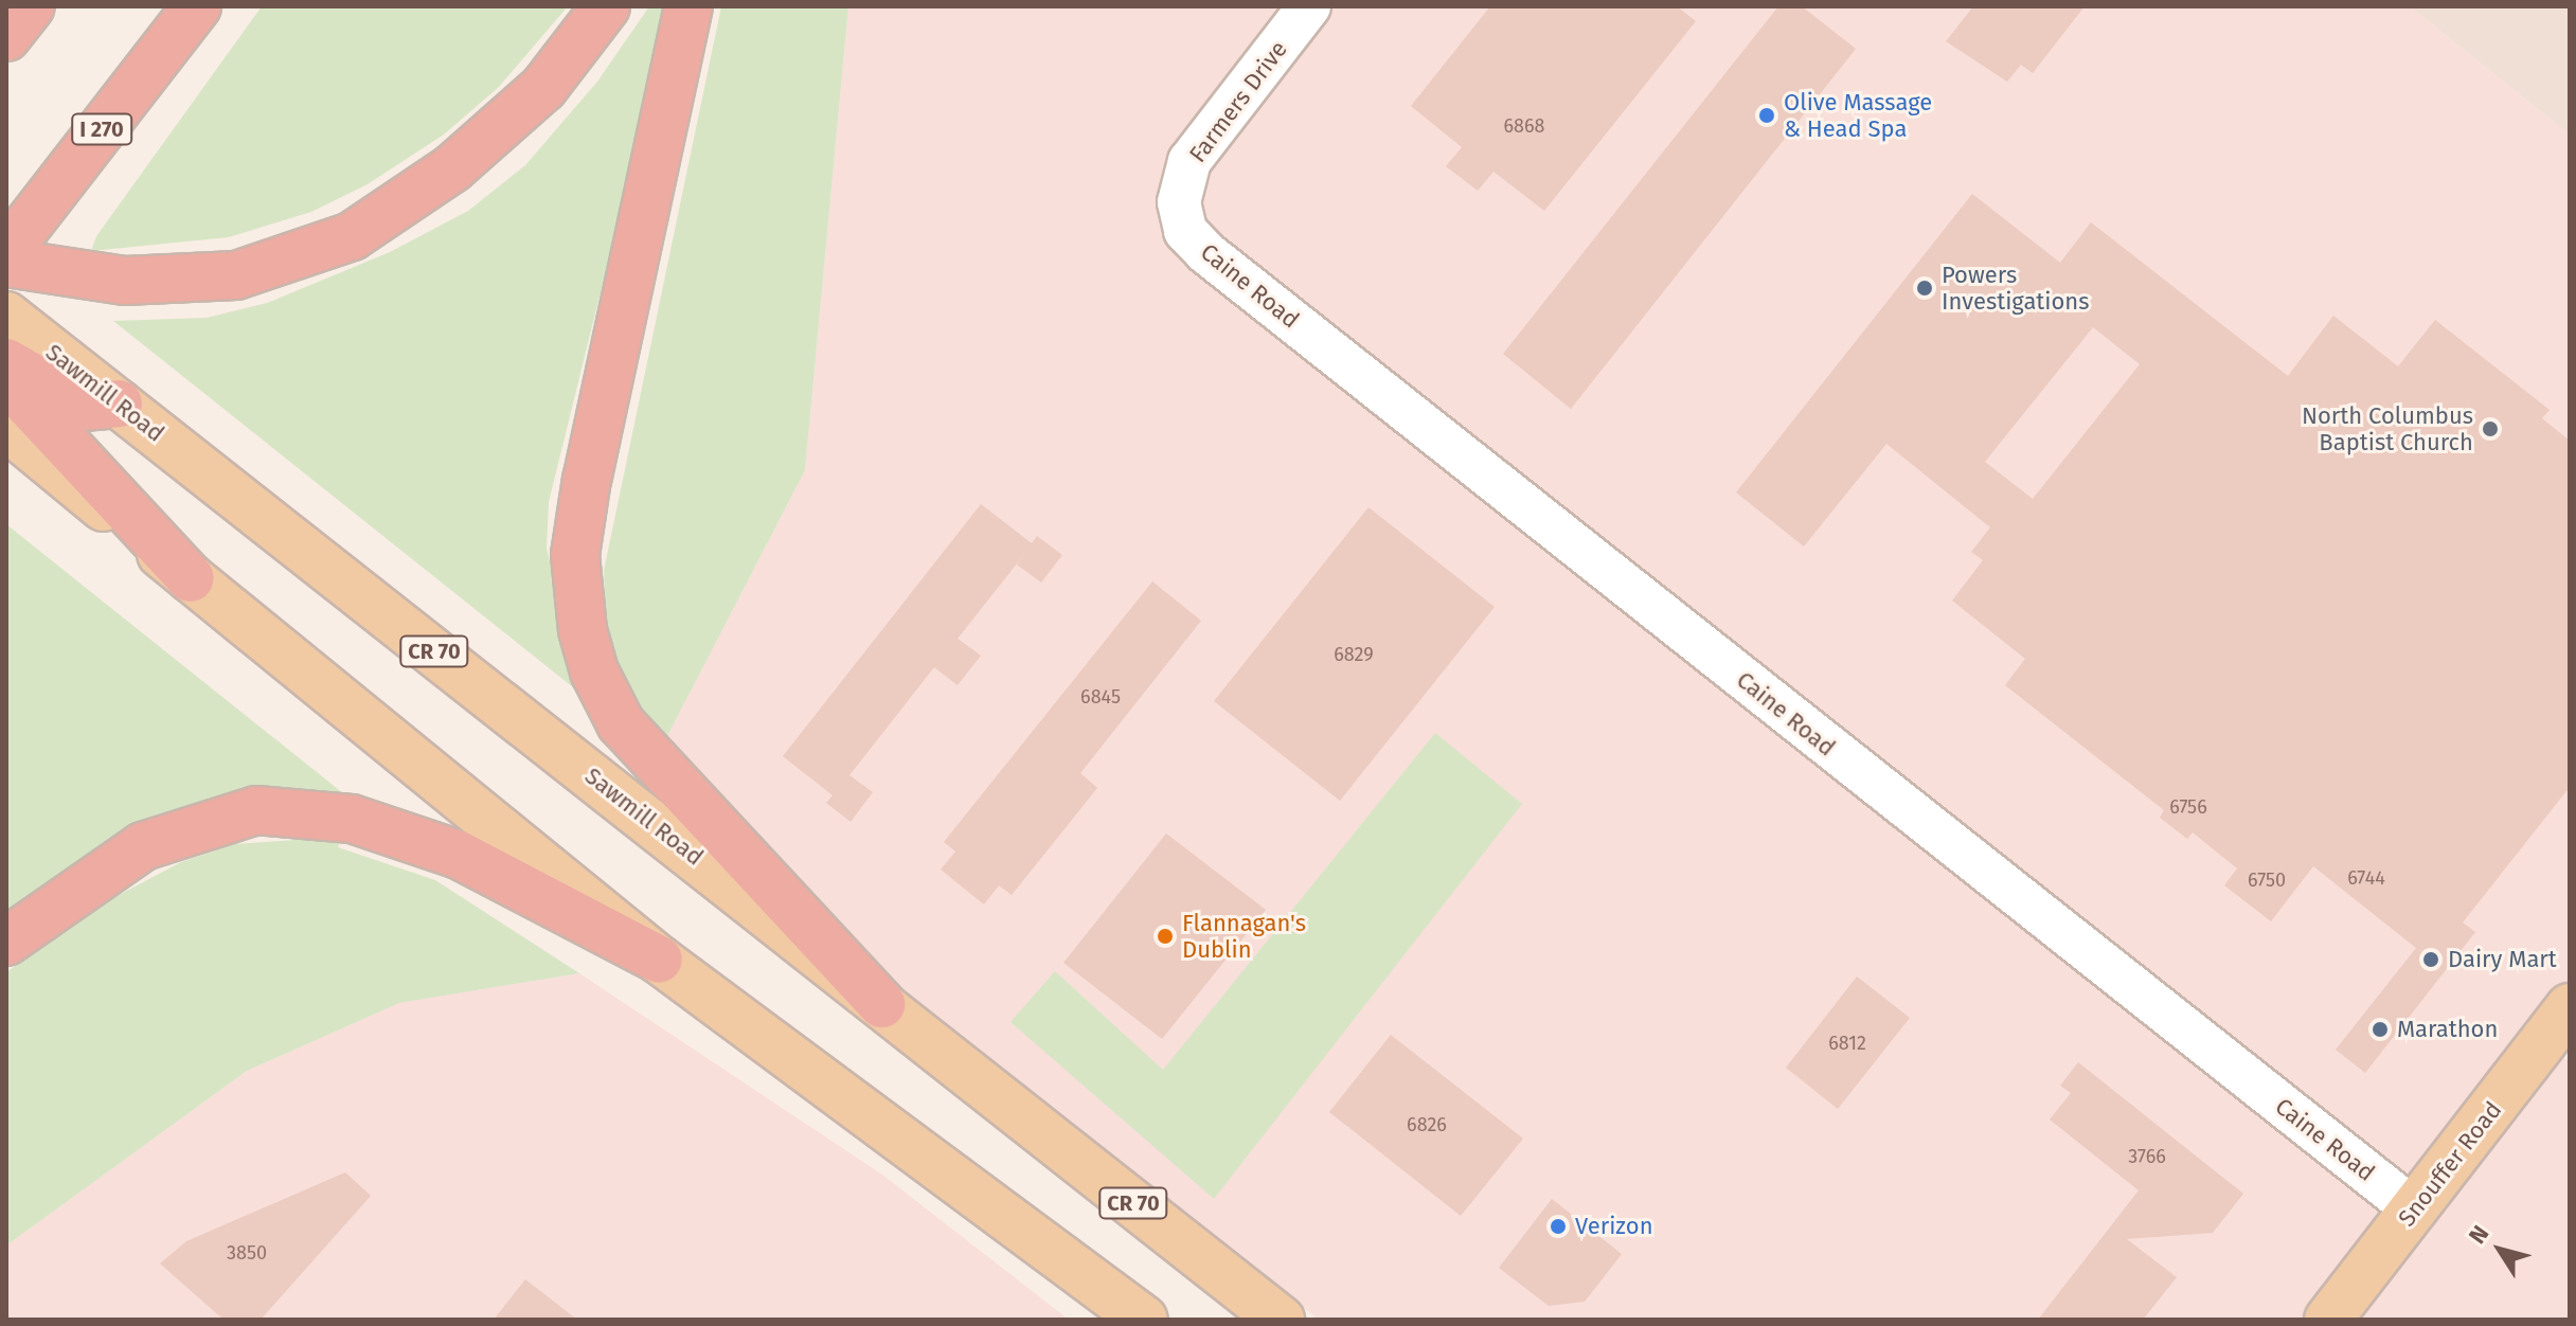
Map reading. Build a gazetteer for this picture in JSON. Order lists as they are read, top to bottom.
{
  "streets": {
    "highway": ["I 270"],
    "main road": ["Sawmill Road", "CR 70", "Snouffer Road"],
    "street": ["Farmers Drive", "Caine Road"]
  },
  "crossings": [
    ["Farmers Drive", "Caine Road"],
    ["Caine Road", "Snouffer Road"]
  ],
  "places": [
    "Olive Massage & Head Spa",
    "Powers Investigations",
    "North Columbus Baptist Church",
    "Flannagan's Dublin",
    "Dairy Mart",
    "Marathon",
    "Verizon"
  ],
  "house_numbers": [
    "6868",
    "6829",
    "6845",
    "6756",
    "6744",
    "6750",
    "6812",
    "6826",
    "3766",
    "3850"
  ],
  "north": "top left"
}
